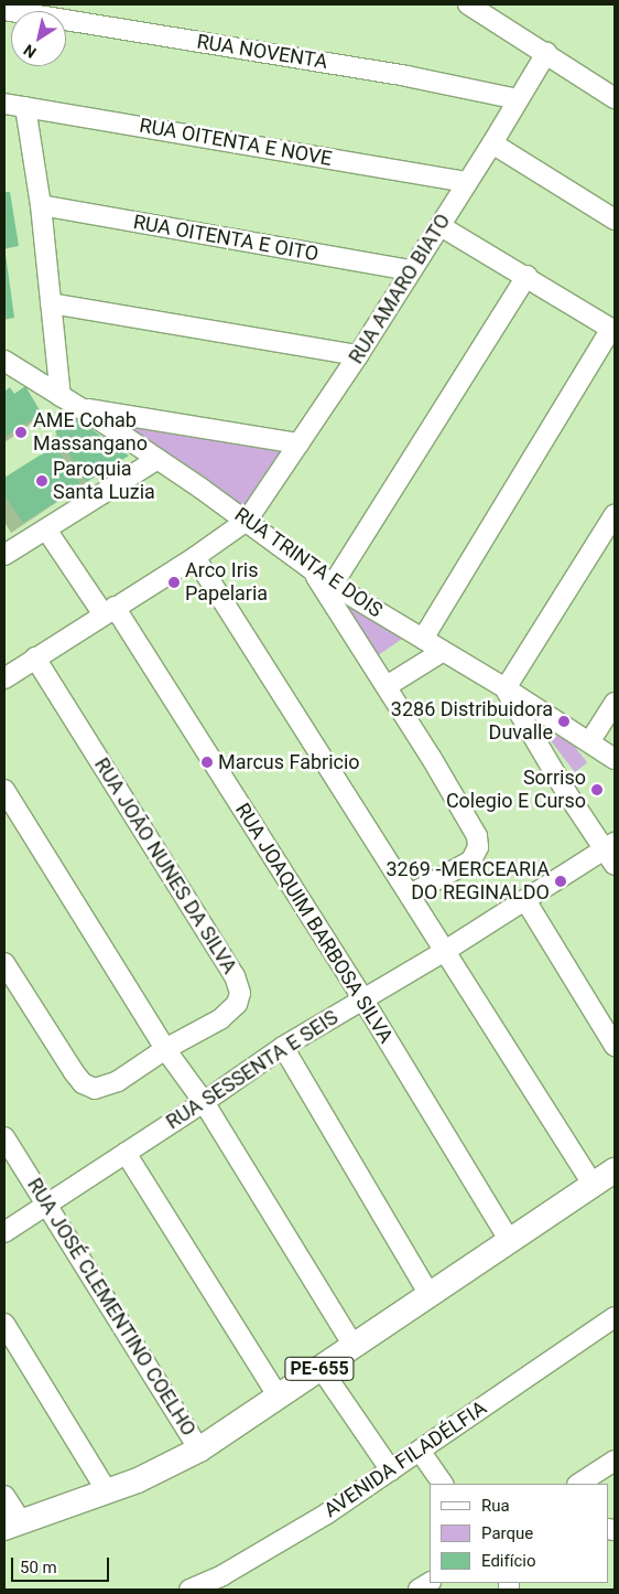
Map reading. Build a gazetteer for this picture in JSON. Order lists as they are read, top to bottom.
{
  "streets": {
    "main road": ["PE-655"],
    "street": [
      "RUA NOVENTA",
      "RUA OITENTA E NOVE",
      "RUA OITENTA E OITO",
      "RUA AMARO BIATO",
      "RUA TRINTA E DOIS",
      "RUA JOÃO NUNES DA SILVA",
      "RUA JOAQUIM BARBOSA SILVA",
      "RUA SESSENTA E SEIS",
      "RUA JOSÉ CLEMENTINO COELHO",
      "AVENIDA FILADÉLFIA"
    ]
  },
  "crossings": [
    ["RUA NOVENTA", "RUA AMARO BIATO"],
    ["RUA OITENTA E NOVE", "RUA AMARO BIATO"],
    ["RUA OITENTA E OITO", "RUA AMARO BIATO"],
    ["RUA AMARO BIATO", "RUA TRINTA E DOIS"],
    ["RUA AMARO BIATO", "RUA JOÃO NUNES DA SILVA"],
    ["RUA AMARO BIATO", "RUA JOAQUIM BARBOSA SILVA"],
    ["RUA JOAQUIM BARBOSA SILVA", "RUA SESSENTA E SEIS"],
    ["RUA JOAQUIM BARBOSA SILVA", "PE-655"],
    ["RUA SESSENTA E SEIS", "RUA JOSÉ CLEMENTINO COELHO"],
    ["RUA JOSÉ CLEMENTINO COELHO", "PE-655"]
  ],
  "places": [
    "AME Cohab Massangano",
    "Paroquia Santa Luzia",
    "Arco Iris Papelaria",
    "3286 Distribuidora Duvalle",
    "Marcus Fabricio",
    "Sorriso Colegio E Curso",
    "3269 -MERCEARIA DO REGINALDO"
  ],
  "legend": ["Rua", "Parque", "Edifício"],
  "scale_bar": "50 m",
  "north": "bottom left"
}
